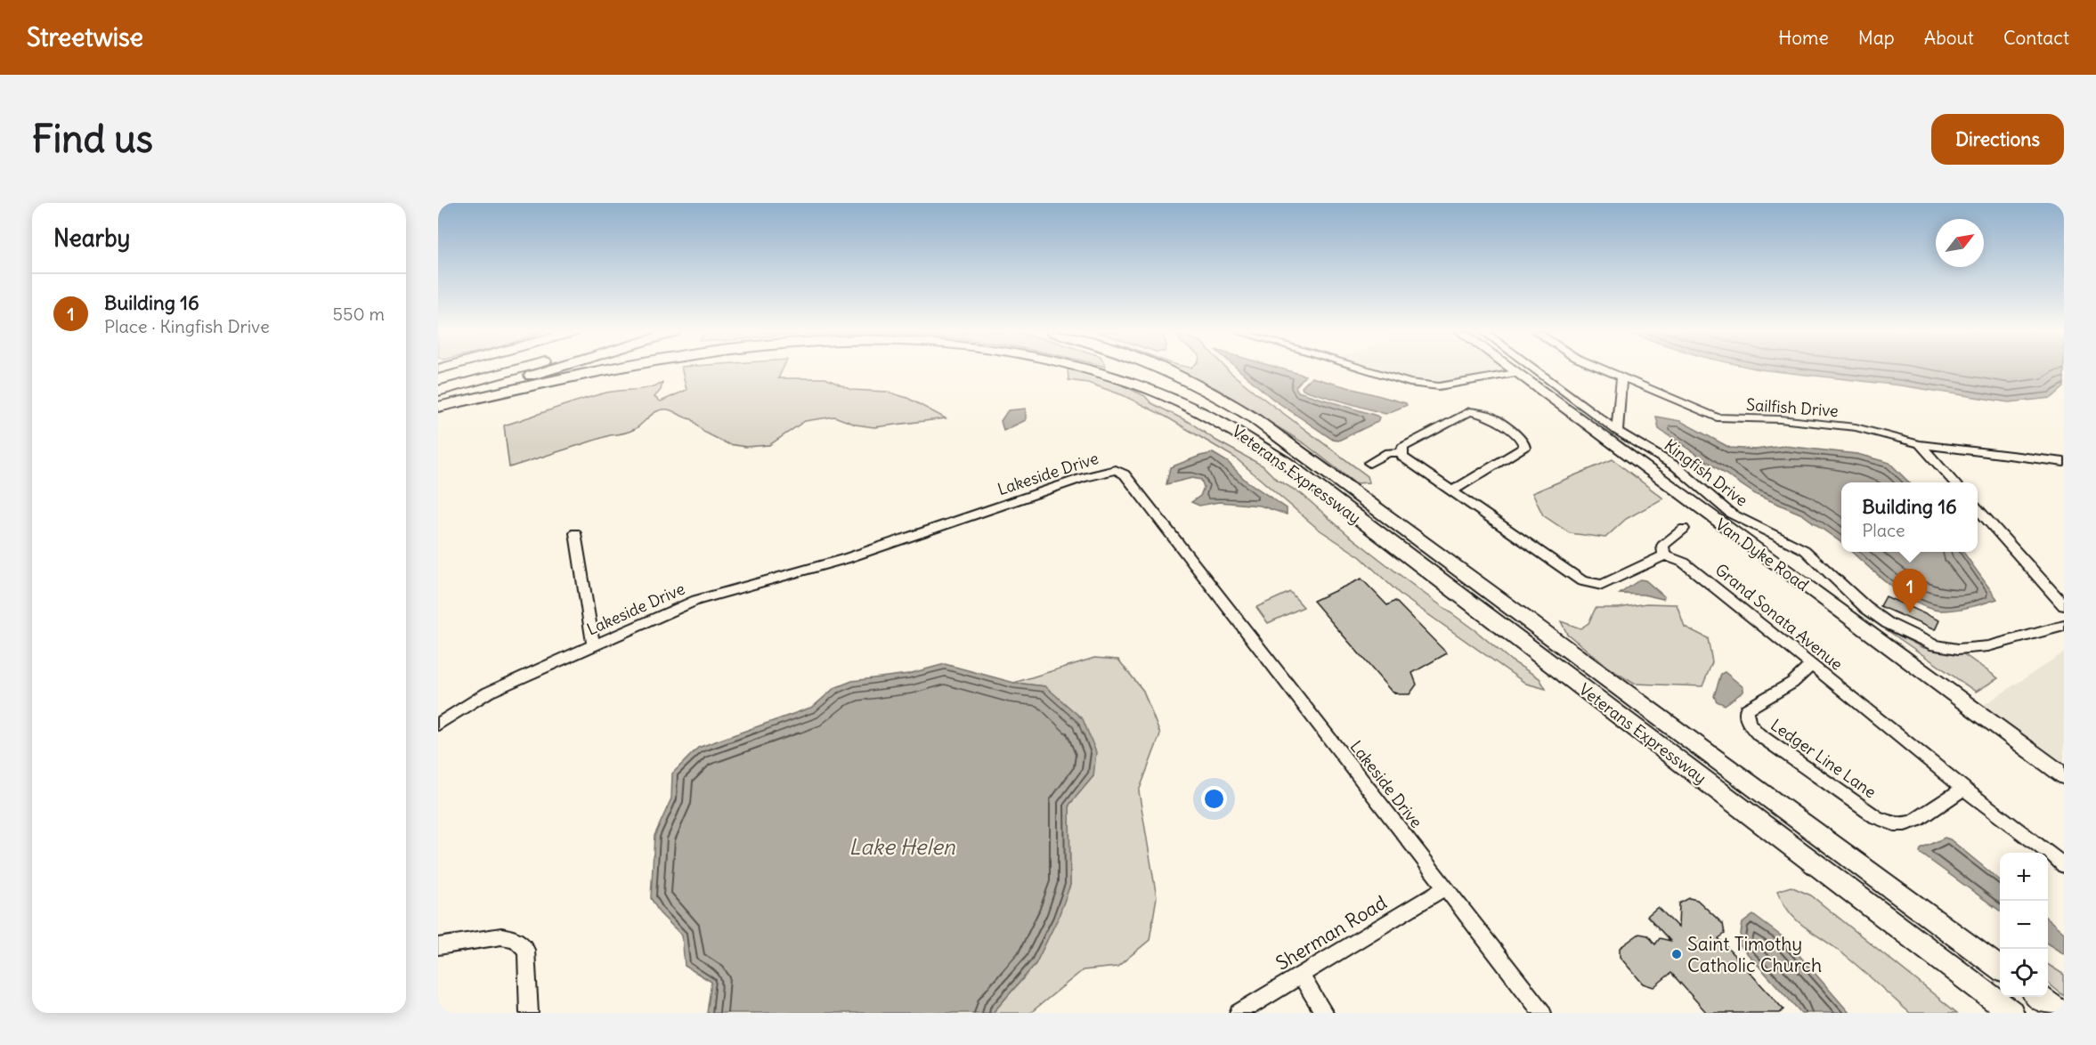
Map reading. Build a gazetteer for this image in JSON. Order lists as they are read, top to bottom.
{
  "streets": {
    "highway": ["Veterans Expressway"],
    "main road": ["Van Dyke Road"],
    "street": [
      "Sailfish Drive",
      "Kingfish Drive",
      "Lakeside Drive",
      "Grand Sonata Avenue",
      "Ledger Line Lane",
      "Sherman Road"
    ]
  },
  "crossings": [
    ["Lakeside Drive", "Sherman Road"],
    ["Grand Sonata Avenue", "Ledger Line Lane"]
  ],
  "water": ["Lake Helen"],
  "places": ["Saint Timothy Catholic Church"],
  "north": "top right",
  "page": {
    "header": "Streetwise",
    "nav": [
      "Home",
      "Map",
      "About",
      "Contact"
    ],
    "buttons": "Directions",
    "title": "Find us",
    "heading": "Nearby",
    "list": [
      {
        "mark": "1",
        "name": "Building 16",
        "note": "Place · Kingfish Drive",
        "value": "550 m"
      }
    ],
    "popup": ["Building 16", "Place"],
    "pins": "1",
    "map_buttons": ["+", "−"]
  }
}
